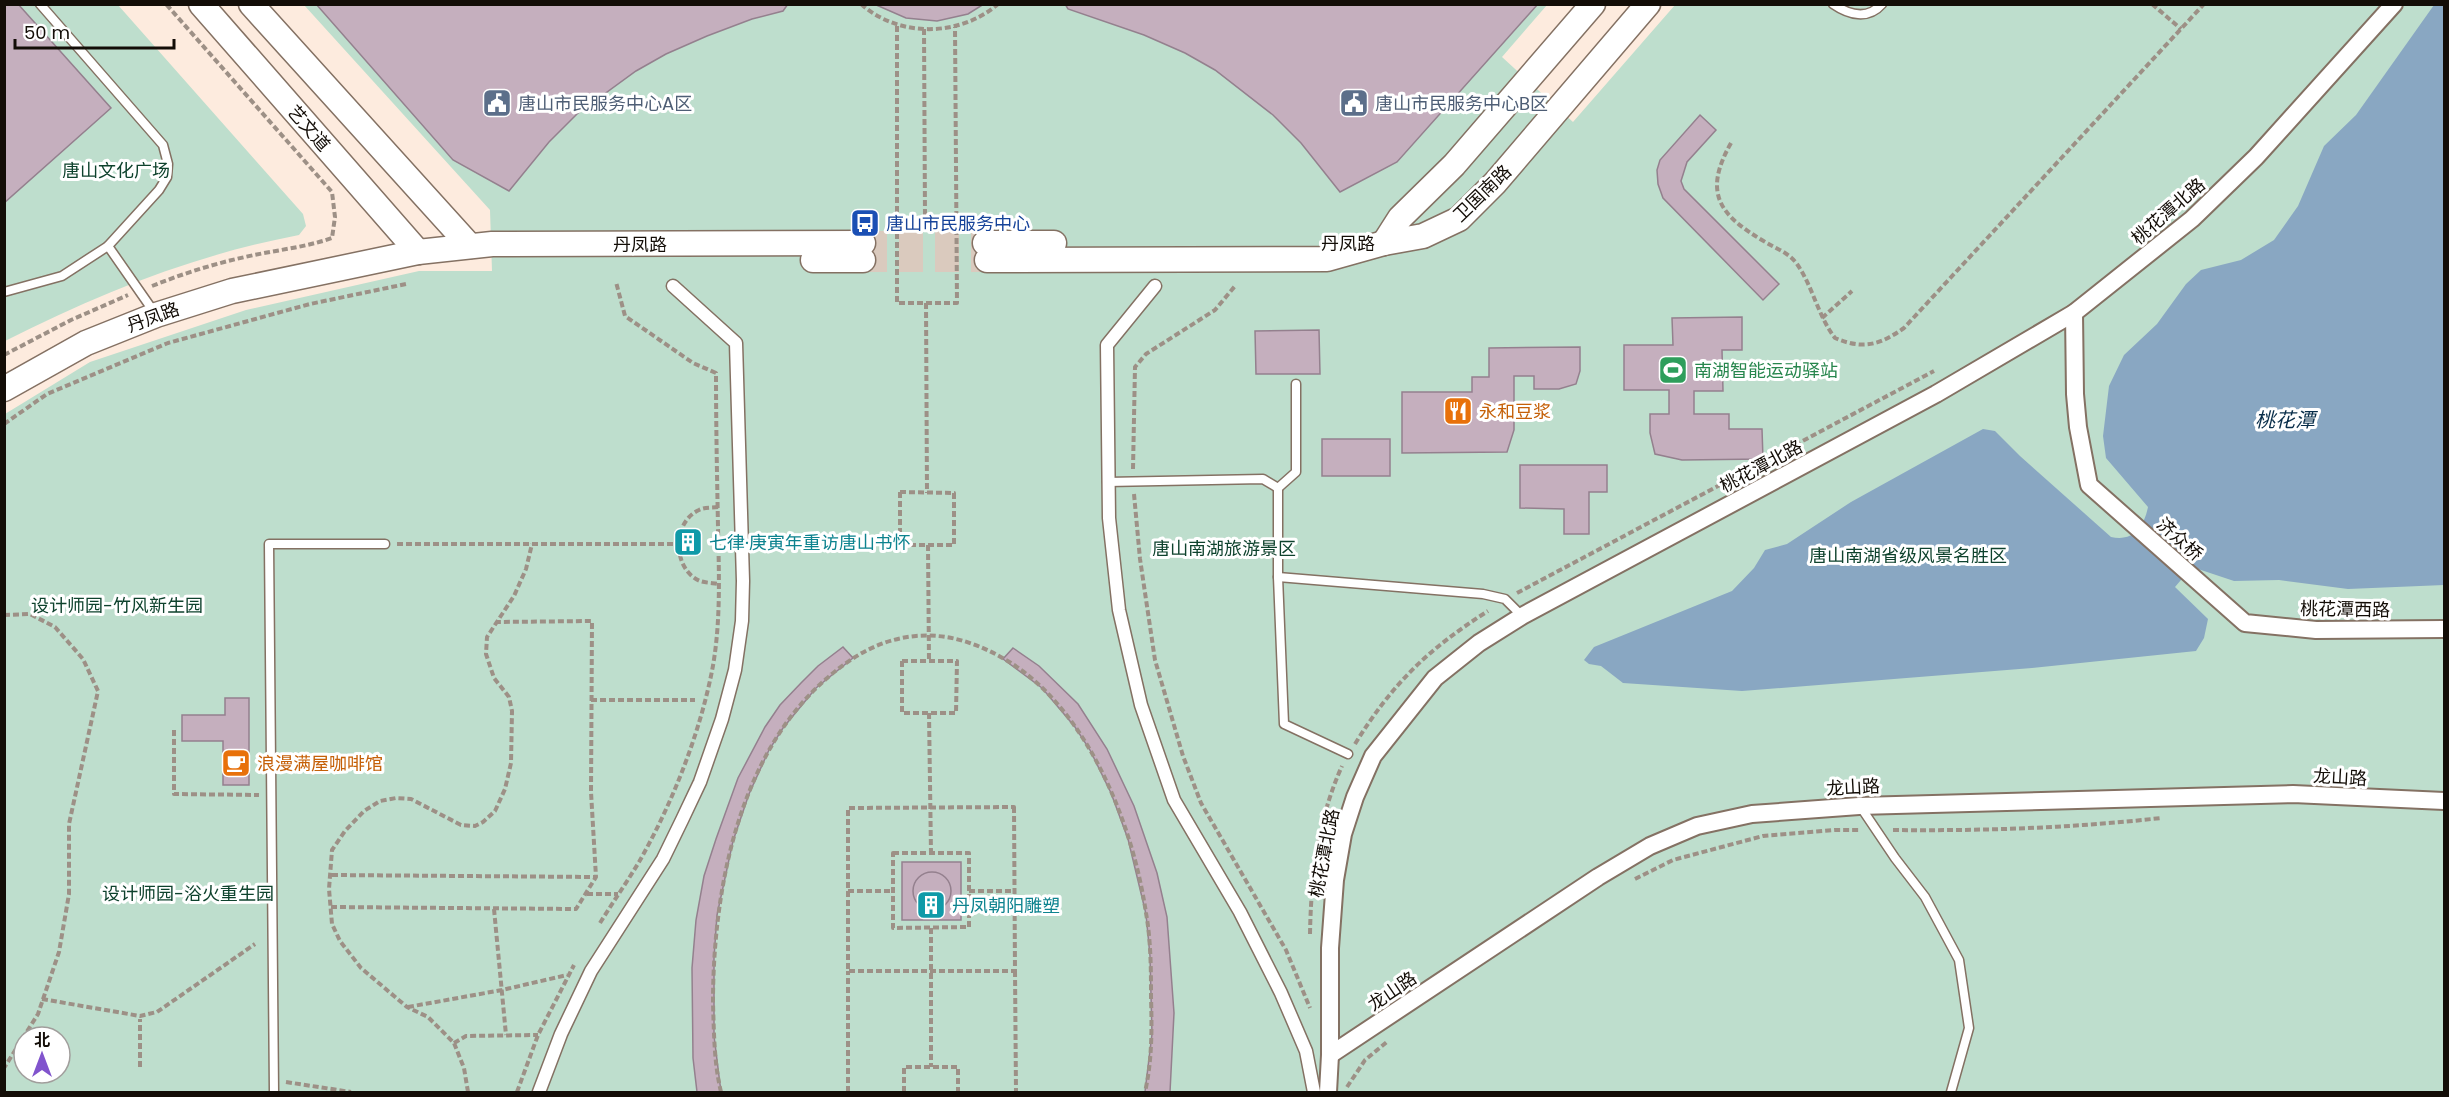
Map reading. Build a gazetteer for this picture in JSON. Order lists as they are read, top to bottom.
{
  "streets": {
    "main road": ["艺文道", "卫国南路", "丹凤路"],
    "street": [
      "桃花潭北路",
      "济众桥",
      "桃花潭西路",
      "龙山路"
    ]
  },
  "crossings": [
    ["艺文道", "丹凤路"],
    ["卫国南路", "丹凤路"],
    ["桃花潭北路", "济众桥"],
    ["桃花潭北路", "龙山路"],
    ["济众桥", "桃花潭西路"]
  ],
  "water": ["桃花潭"],
  "parks": [
    "唐山文化广场",
    "唐山南湖旅游景区",
    "唐山南湖省级风景名胜区",
    "设计师园-竹风新生园",
    "设计师园-浴火重生园"
  ],
  "places": {
    "public building": ["唐山市民服务中心A区", "唐山市民服务中心B区"],
    "bus stop": ["唐山市民服务中心"],
    "sports": ["南湖智能运动驿站"],
    "restaurant": ["永和豆浆"],
    "building": ["七律·庚寅年重访唐山书怀", "丹凤朝阳雕塑"],
    "cafe": ["浪漫满屋咖啡馆"]
  },
  "scale_bar": "50 m",
  "north": "top"
}
